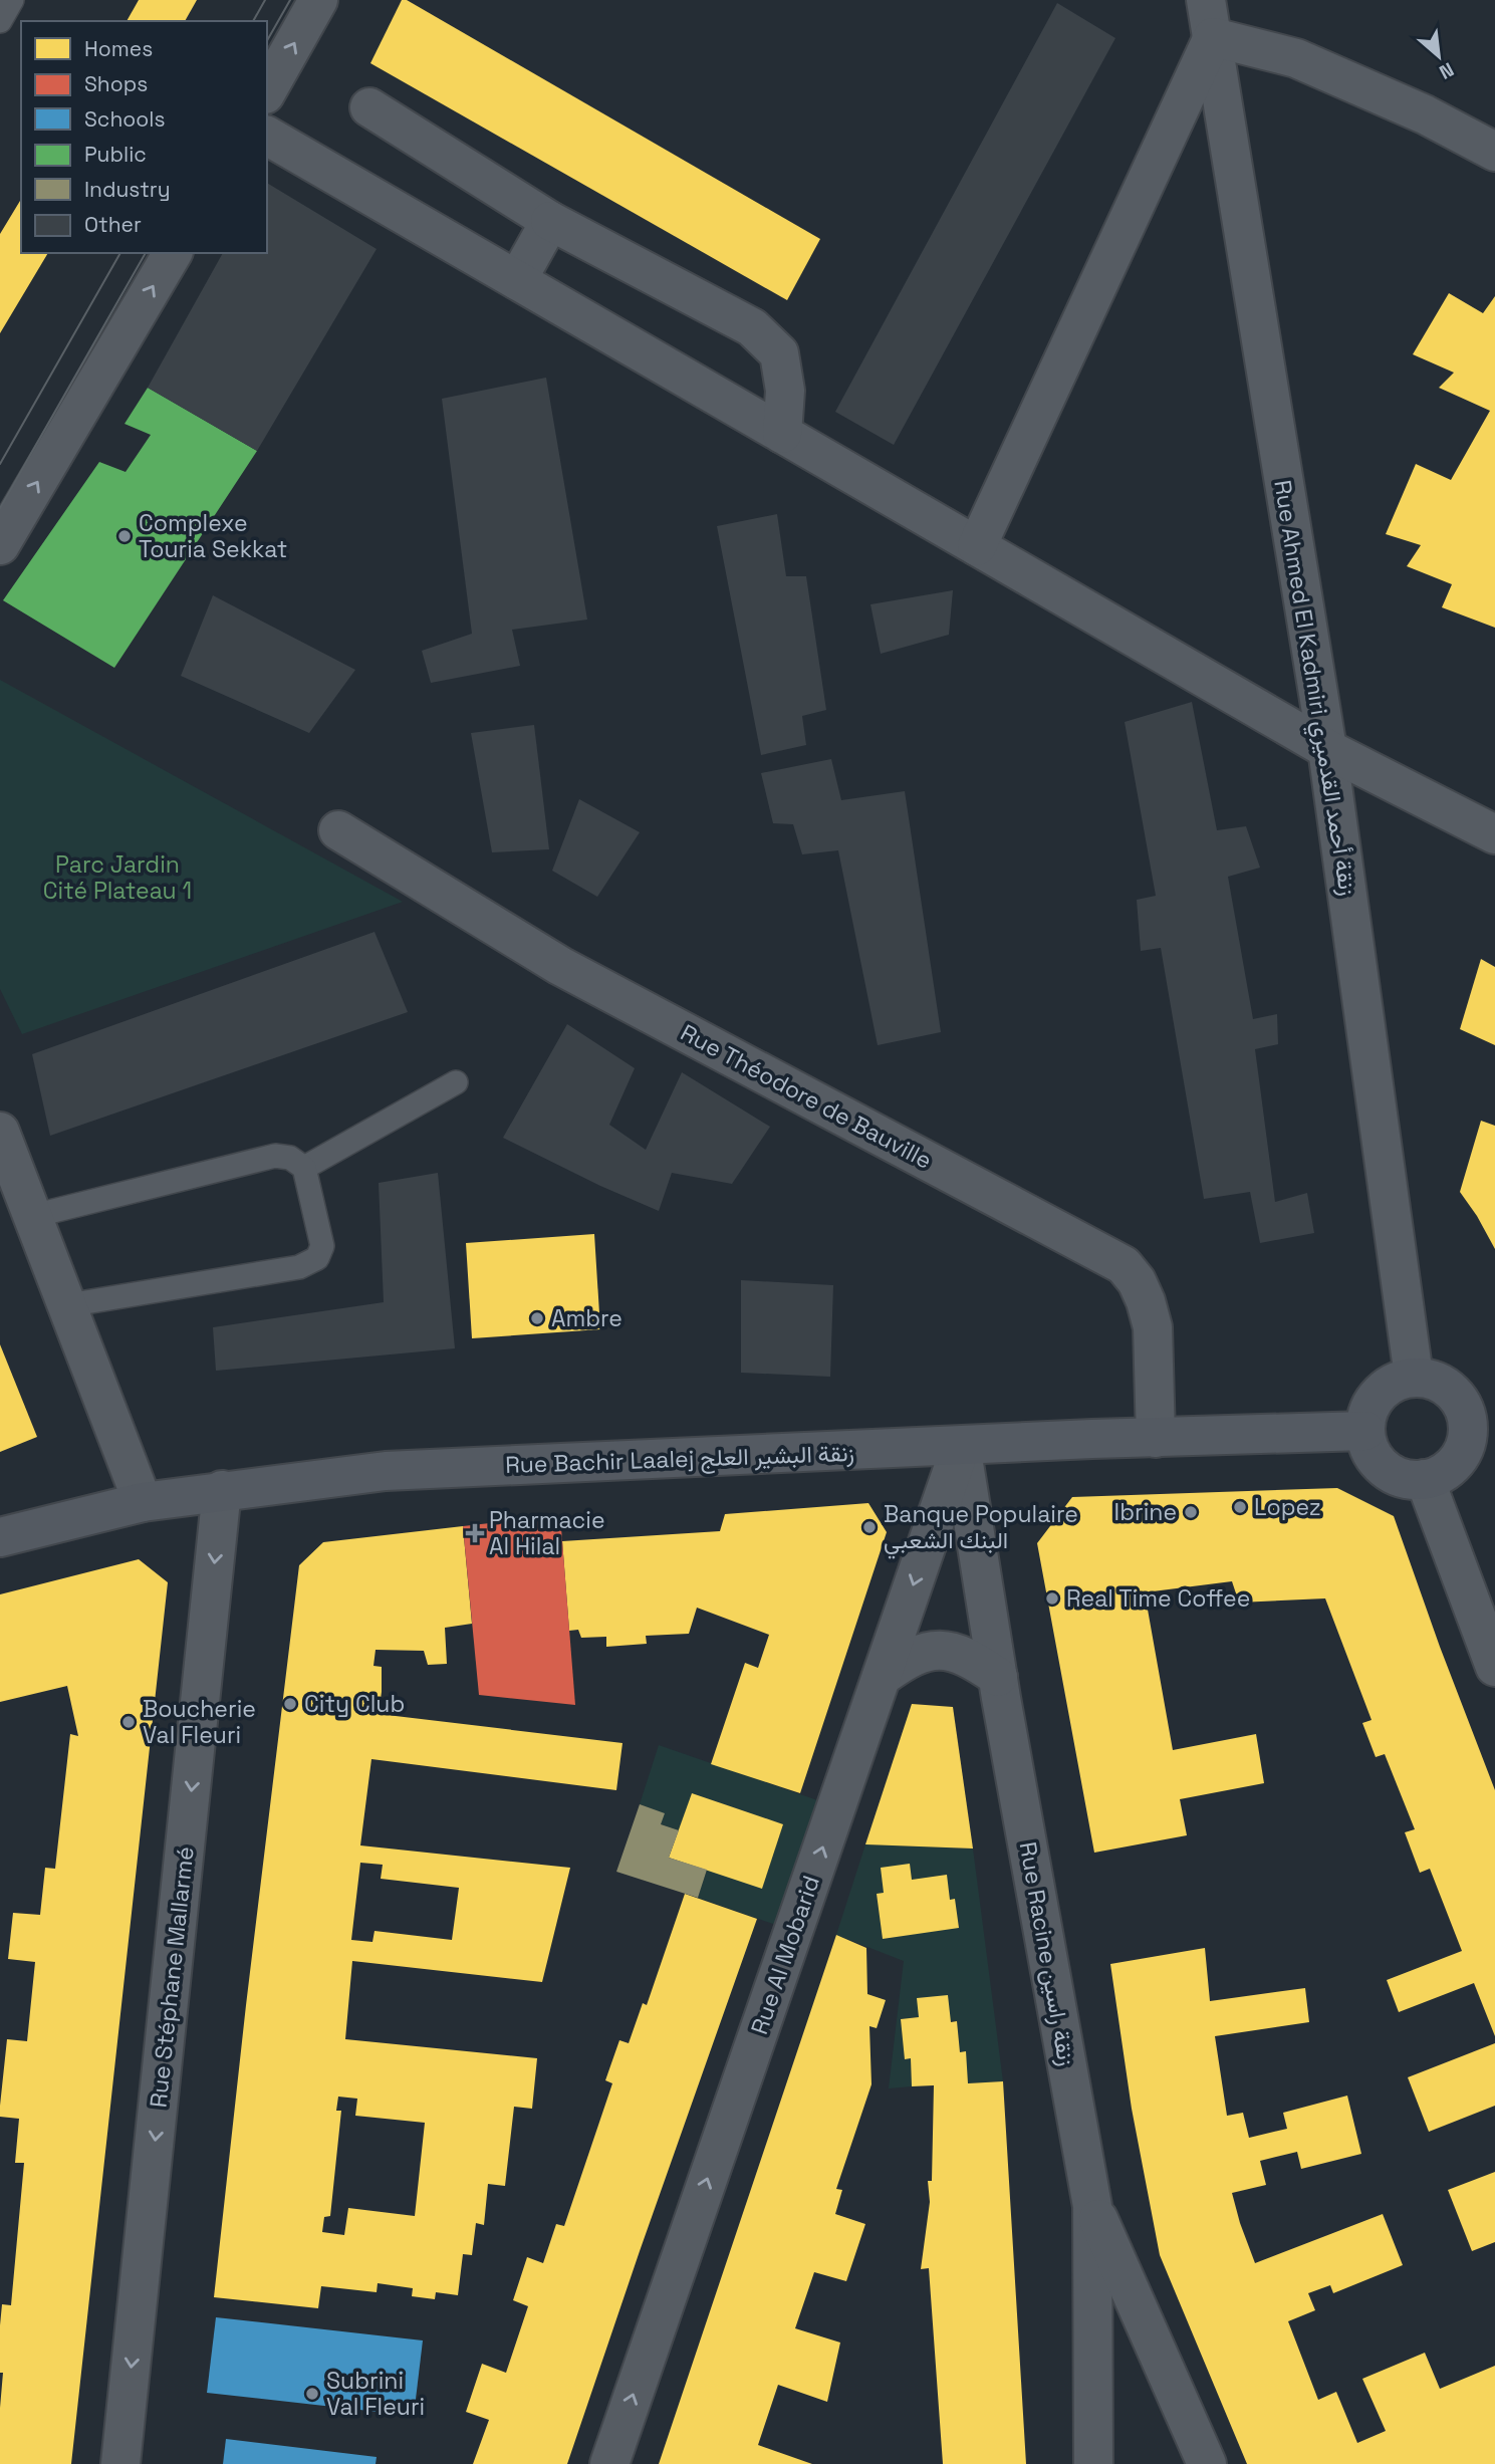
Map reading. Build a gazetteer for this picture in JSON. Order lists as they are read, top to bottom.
{
  "streets": {
    "street": [
      "Rue Ahmed El Kadmiri زنقة أحمد القدميري",
      "Rue Théodore de Bauville",
      "Rue Bachir Laalej زنقة البشير العلج",
      "Rue Racine زنقة راسين",
      "Rue Al Mobarid",
      "Rue Stéphane Mallarmé"
    ]
  },
  "crossings": [
    ["Rue Ahmed El Kadmiri زنقة أحمد القدميري", "Rue Bachir Laalej زنقة البشير العلج"],
    ["Rue Théodore de Bauville", "Rue Bachir Laalej زنقة البشير العلج"],
    ["Rue Bachir Laalej زنقة البشير العلج", "Rue Racine زنقة راسين"],
    ["Rue Bachir Laalej زنقة البشير العلج", "Rue Al Mobarid"],
    ["Rue Bachir Laalej زنقة البشير العلج", "Rue Stéphane Mallarmé"],
    ["Rue Racine زنقة راسين", "Rue Al Mobarid"]
  ],
  "one_way": ["Rue Stéphane Mallarmé"],
  "parks": ["Parc Jardin Cité Plateau 1"],
  "places": {
    "other": [
      "Complexe Touria Sekkat",
      "Ambre",
      "Lopez",
      "Ibrine",
      "Banque Populaire البنك الشعبي",
      "Real Time Coffee",
      "City Club",
      "Boucherie Val Fleuri",
      "Subrini Val Fleuri"
    ],
    "health": ["Pharmacie Al Hilal"]
  },
  "legend": [
    "Homes",
    "Shops",
    "Schools",
    "Public",
    "Industry",
    "Other"
  ],
  "north": "bottom right"
}
